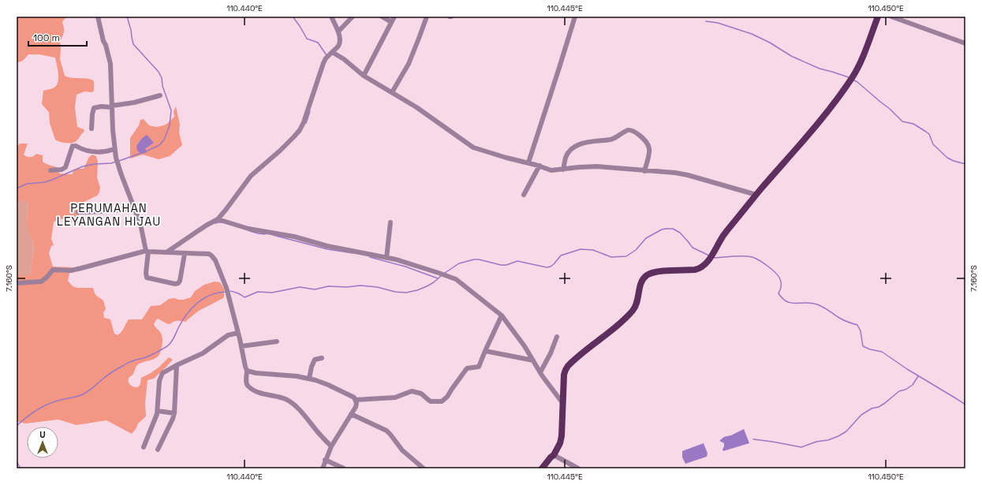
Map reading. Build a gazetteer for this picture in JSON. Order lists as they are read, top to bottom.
{
  "districts": ["PERUMAHAN LEYANGAN HIJAU"],
  "scale_bar": "100 m",
  "north": "top",
  "coordinates": [
    "110.440°E",
    "110.445°E",
    "110.450°E",
    "7.160°S"
  ]
}
